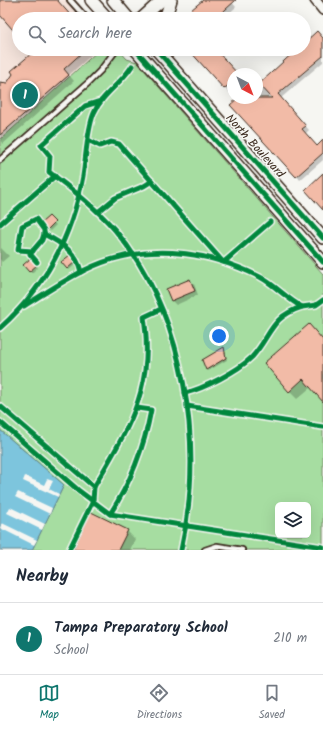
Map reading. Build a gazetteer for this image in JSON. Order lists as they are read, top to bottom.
{
  "streets": {
    "street": ["North Boulevard"]
  },
  "north": "bottom right",
  "page": {
    "search": "Search here",
    "pins": "1",
    "heading": "Nearby",
    "list": [
      {
        "mark": "1",
        "name": "Tampa Preparatory School",
        "note": "School",
        "value": "210 m"
      }
    ],
    "nav": ["Map", "Directions", "Saved"]
  }
}
